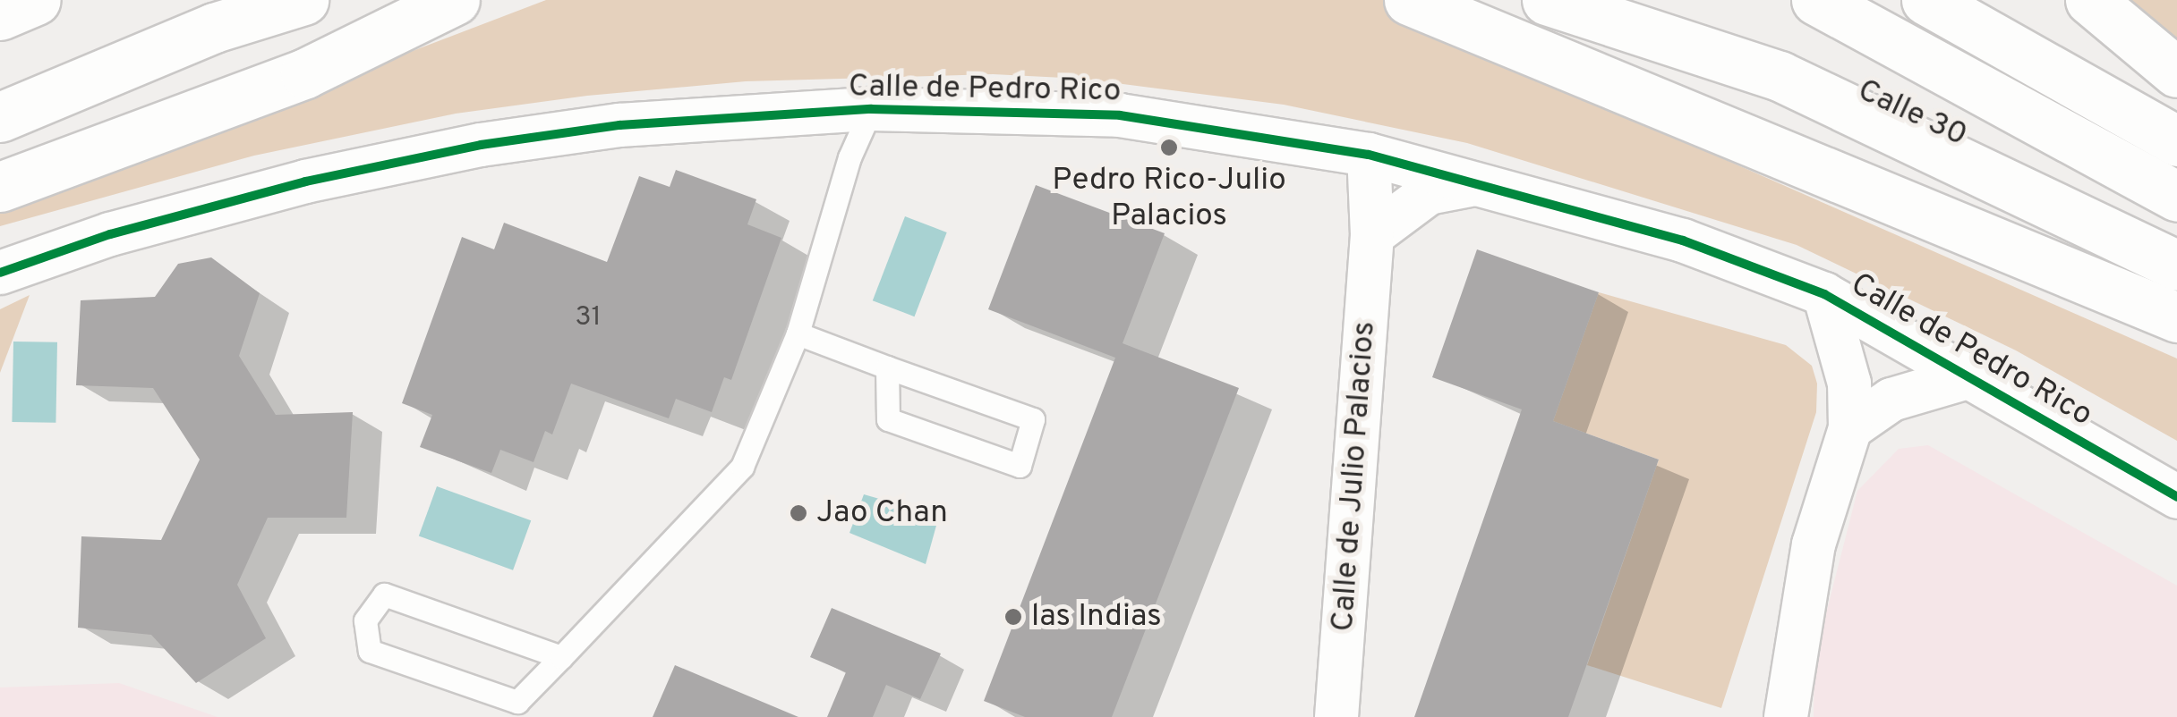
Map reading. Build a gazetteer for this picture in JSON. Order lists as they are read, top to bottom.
{
  "streets": {
    "highway": ["Calle 30"],
    "street": ["Calle de Pedro Rico", "Calle de Julio Palacios"]
  },
  "crossings": [
    ["Calle de Pedro Rico", "Calle de Julio Palacios"]
  ],
  "places": ["Pedro Rico-Julio Palacios", "Jao Chan", "las Indias"],
  "house_numbers": ["31"]
}
